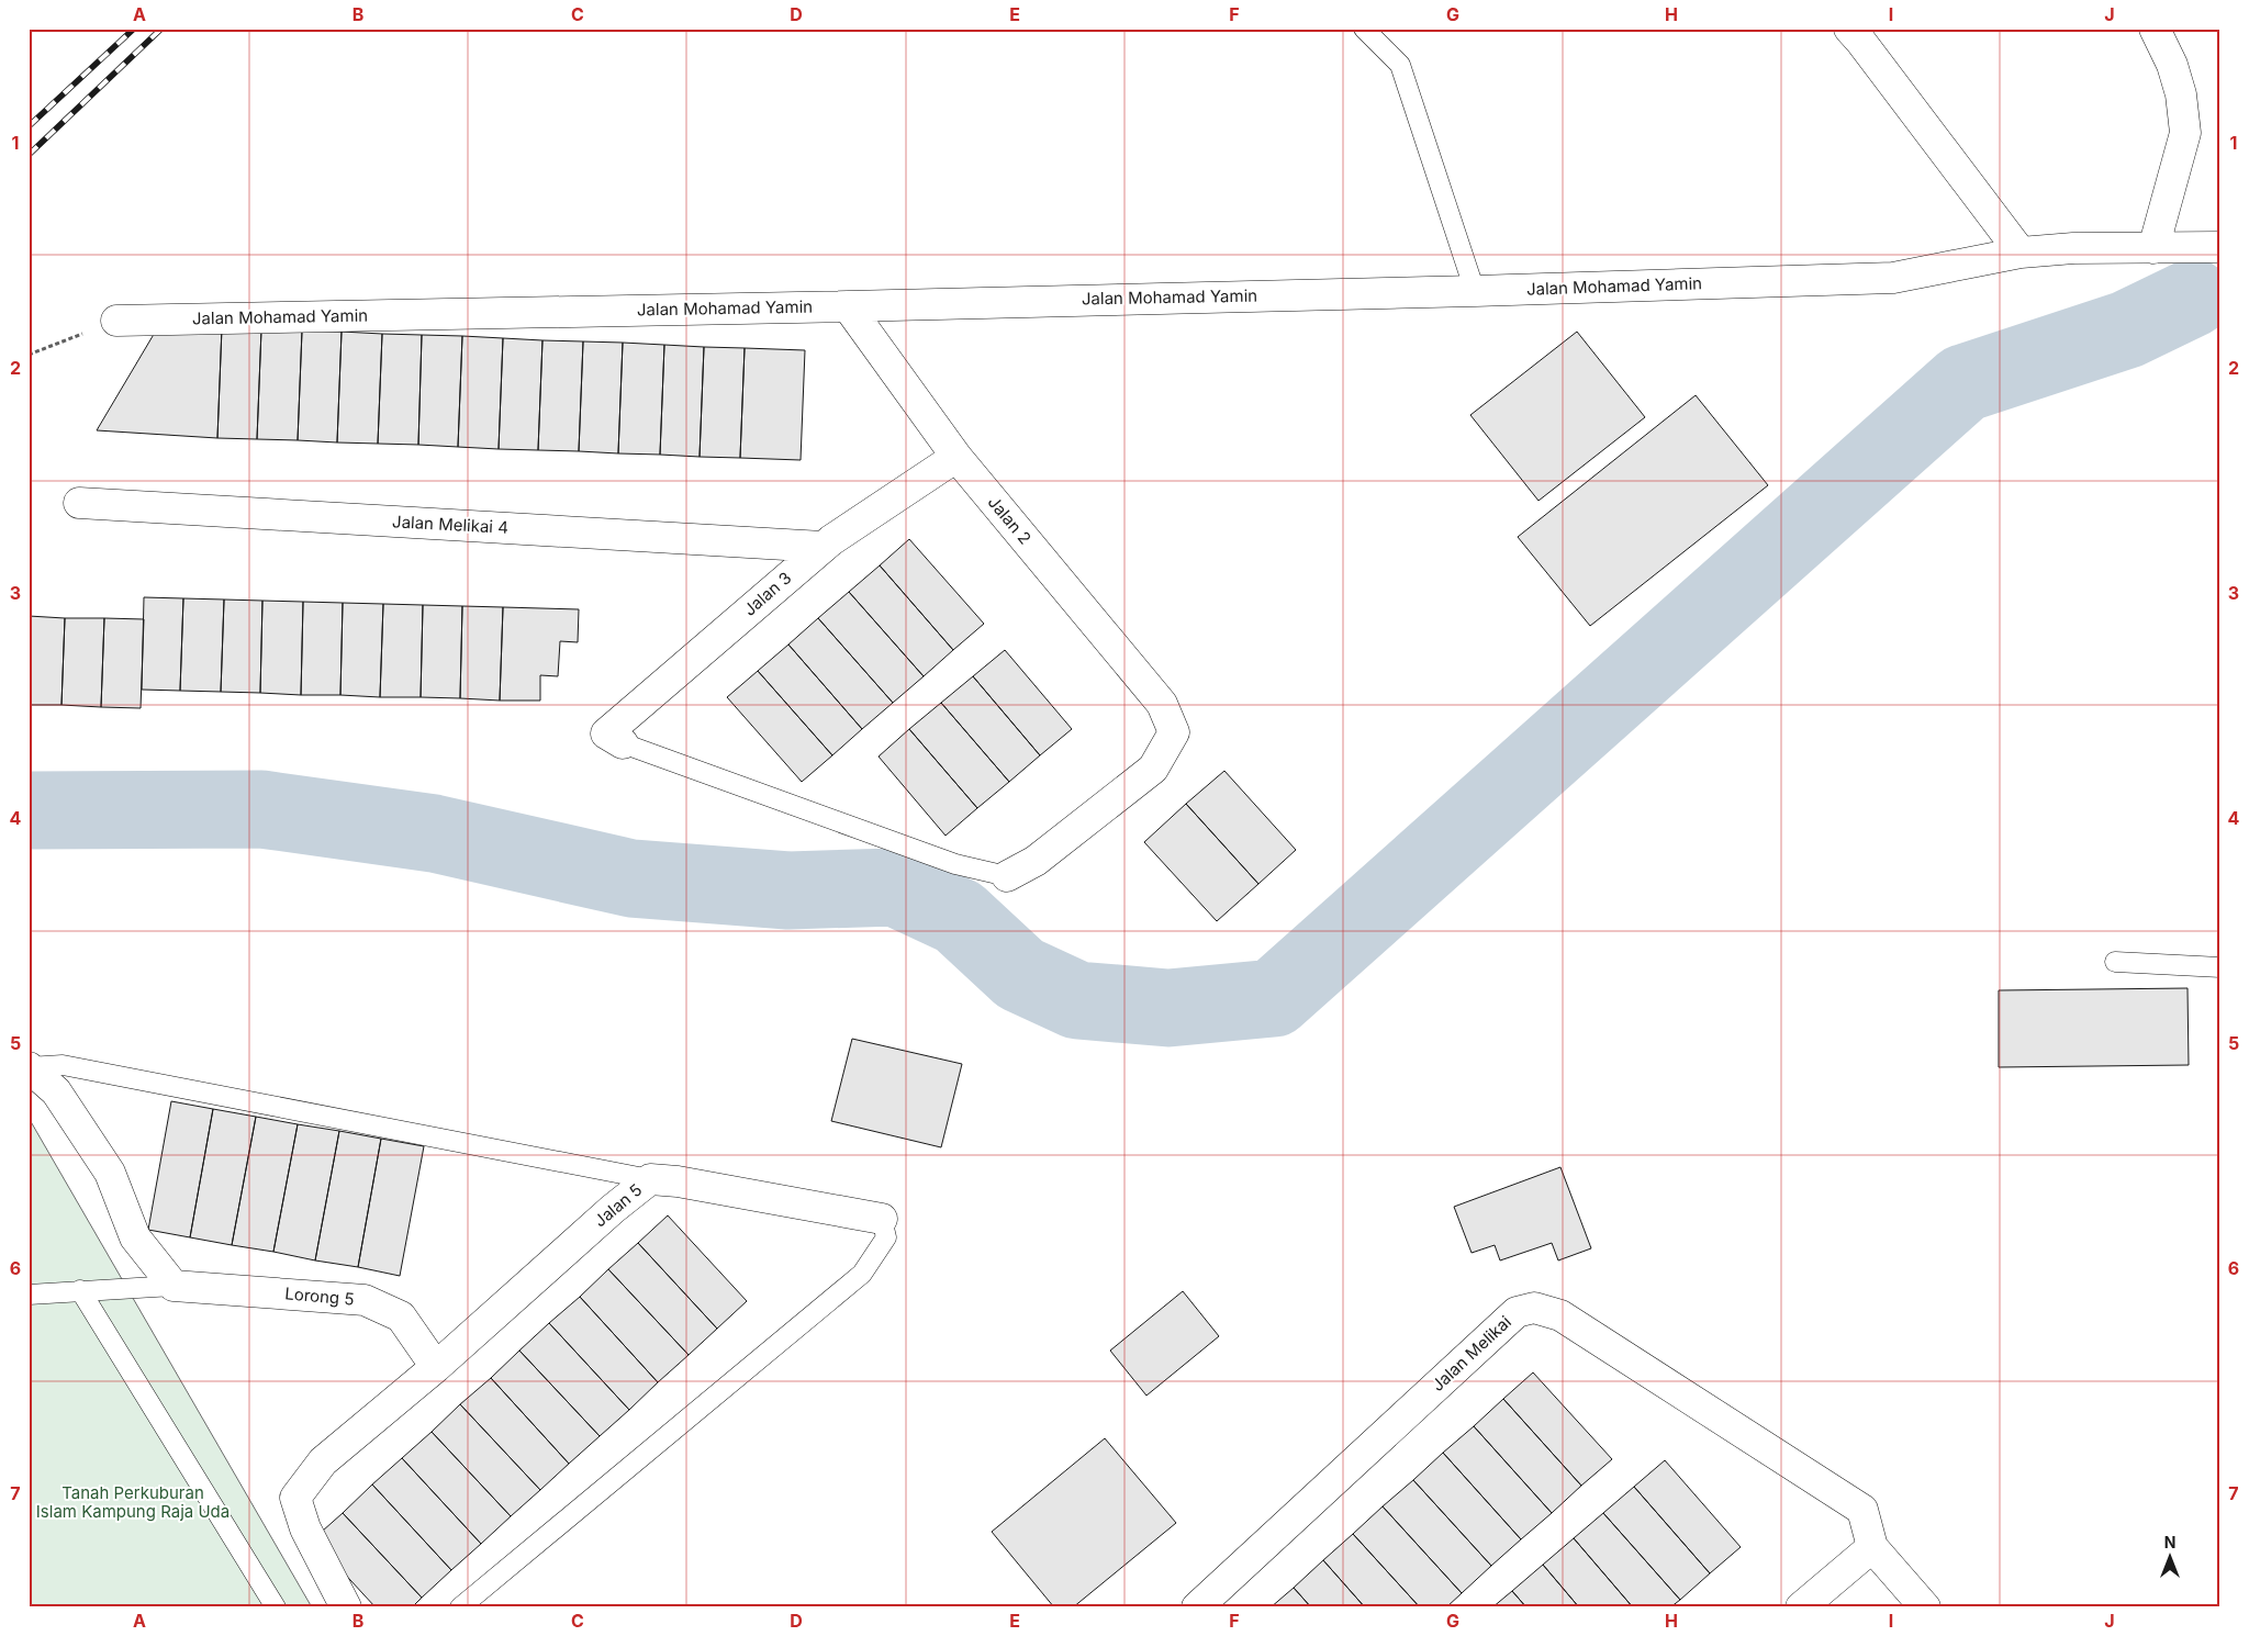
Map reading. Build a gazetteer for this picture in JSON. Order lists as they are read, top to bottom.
{
  "streets": {
    "street": [
      "Jalan Mohamad Yamin",
      "Jalan 2",
      "Jalan Melikai 4",
      "Jalan 3",
      "Jalan 5",
      "Lorong 5",
      "Jalan Melikai"
    ]
  },
  "crossings": [
    ["Jalan Mohamad Yamin", "Jalan 2"],
    ["Jalan 2", "Jalan 3"],
    ["Jalan Melikai 4", "Jalan 3"],
    ["Jalan 5", "Lorong 5"]
  ],
  "parks": ["Tanah Perkuburan Islam Kampung Raja Uda"],
  "north": "top",
  "grid": {
    "columns": [
      "A",
      "B",
      "C",
      "D",
      "E",
      "F",
      "G",
      "H",
      "I",
      "J"
    ],
    "rows": [
      "1",
      "2",
      "3",
      "4",
      "5",
      "6",
      "7"
    ]
  }
}
